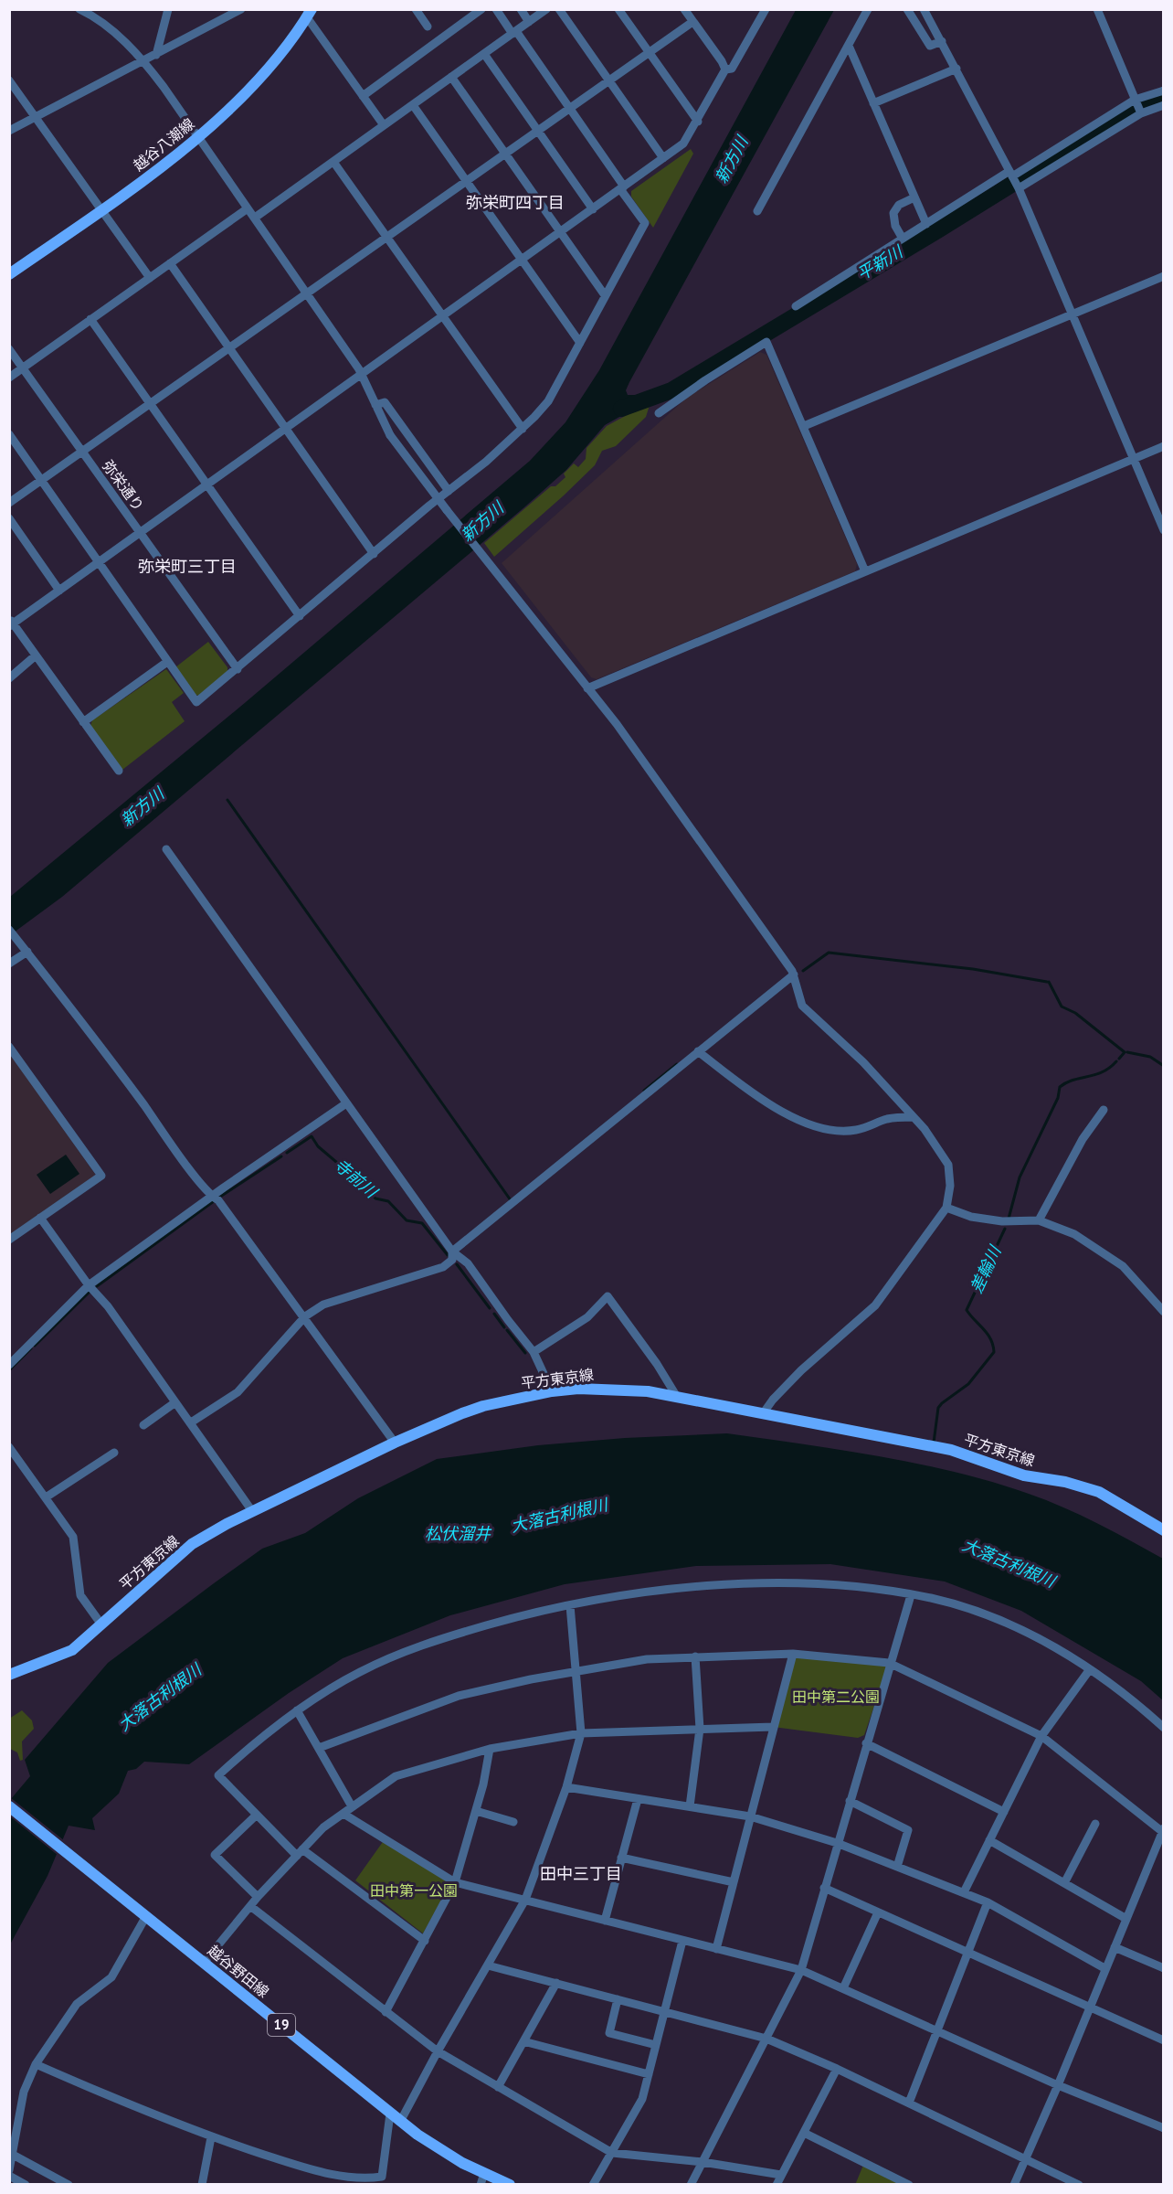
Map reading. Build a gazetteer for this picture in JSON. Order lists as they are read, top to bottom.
{
  "streets": {
    "main road": [
      "越谷八潮線",
      "平方東京線",
      "越谷野田線",
      "19"
    ],
    "street": ["弥栄通り"]
  },
  "districts": ["弥栄町四丁目", "弥栄町三丁目", "田中三丁目"],
  "water": [
    "新方川",
    "平新川",
    "寺前川",
    "差輪川",
    "大落古利根川",
    "松伏溜井"
  ],
  "parks": ["田中第二公園", "田中第一公園"]
}
